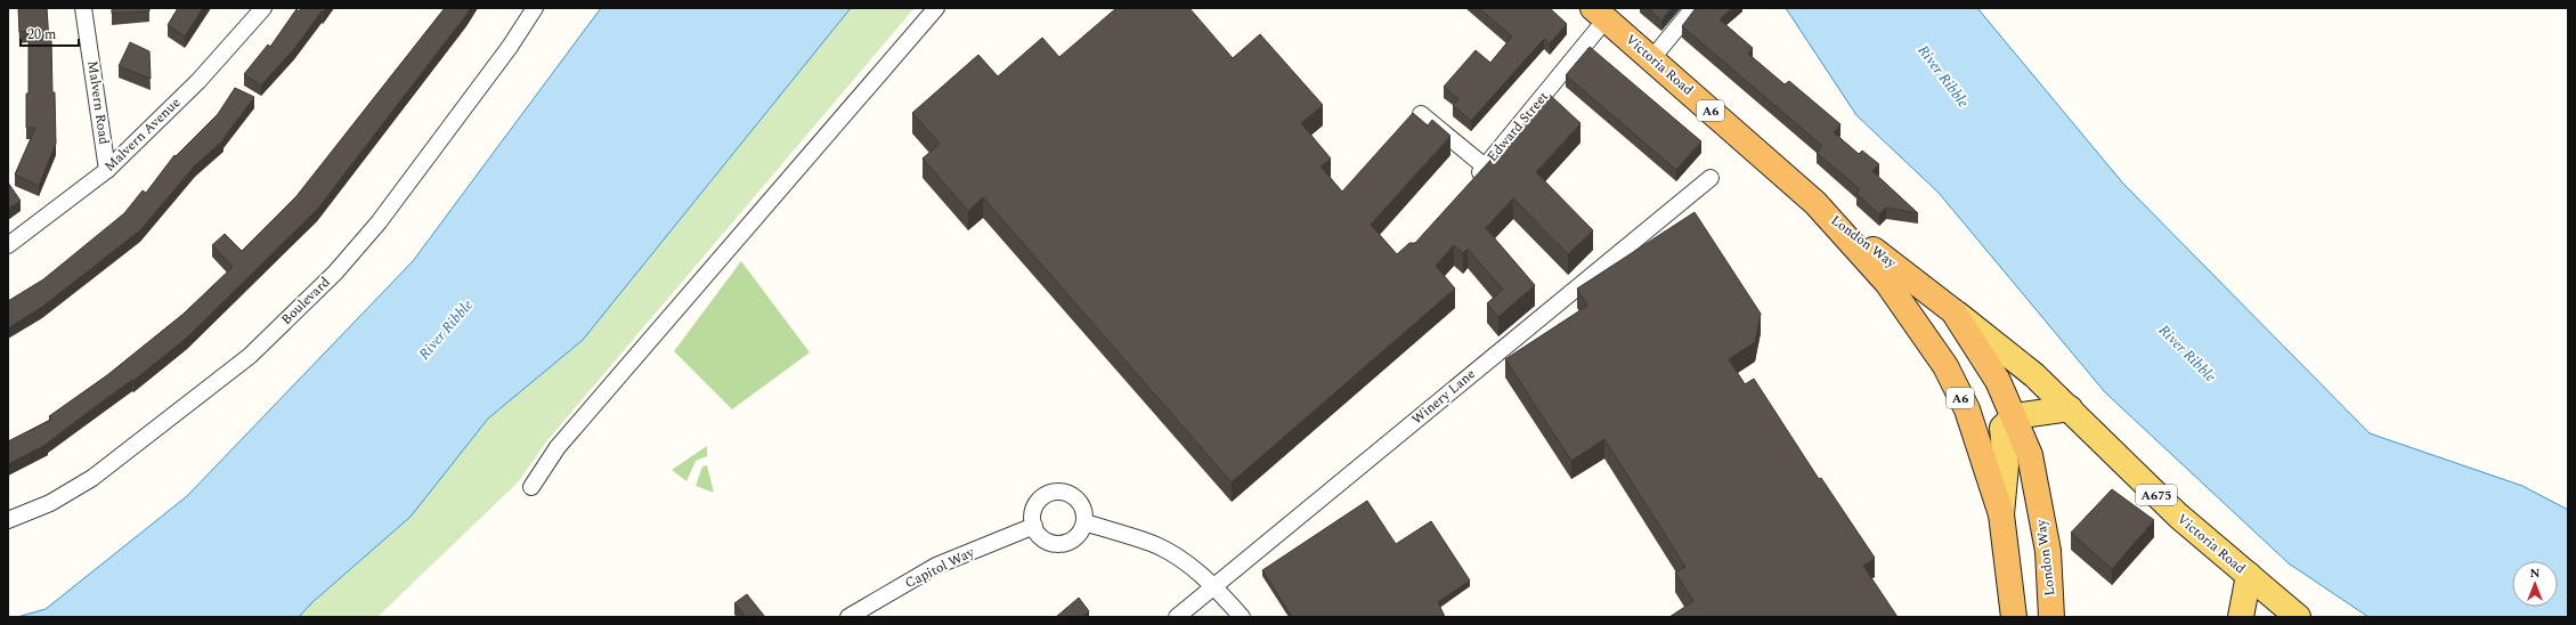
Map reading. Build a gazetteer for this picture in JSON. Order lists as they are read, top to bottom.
{
  "streets": {
    "highway": ["Victoria Road", "A6", "London Way"],
    "main road": ["A675"],
    "street": [
      "Malvern Road",
      "Edward Street",
      "Malvern Avenue",
      "Boulevard",
      "Winery Lane",
      "Capitol Way"
    ]
  },
  "crossings": [
    ["Victoria Road", "Edward Street"],
    ["Victoria Road", "London Way"],
    ["Victoria Road", "A675"],
    ["Malvern Road", "Malvern Avenue"]
  ],
  "water": ["River Ribble"],
  "scale_bar": "20 m",
  "north": "top"
}
